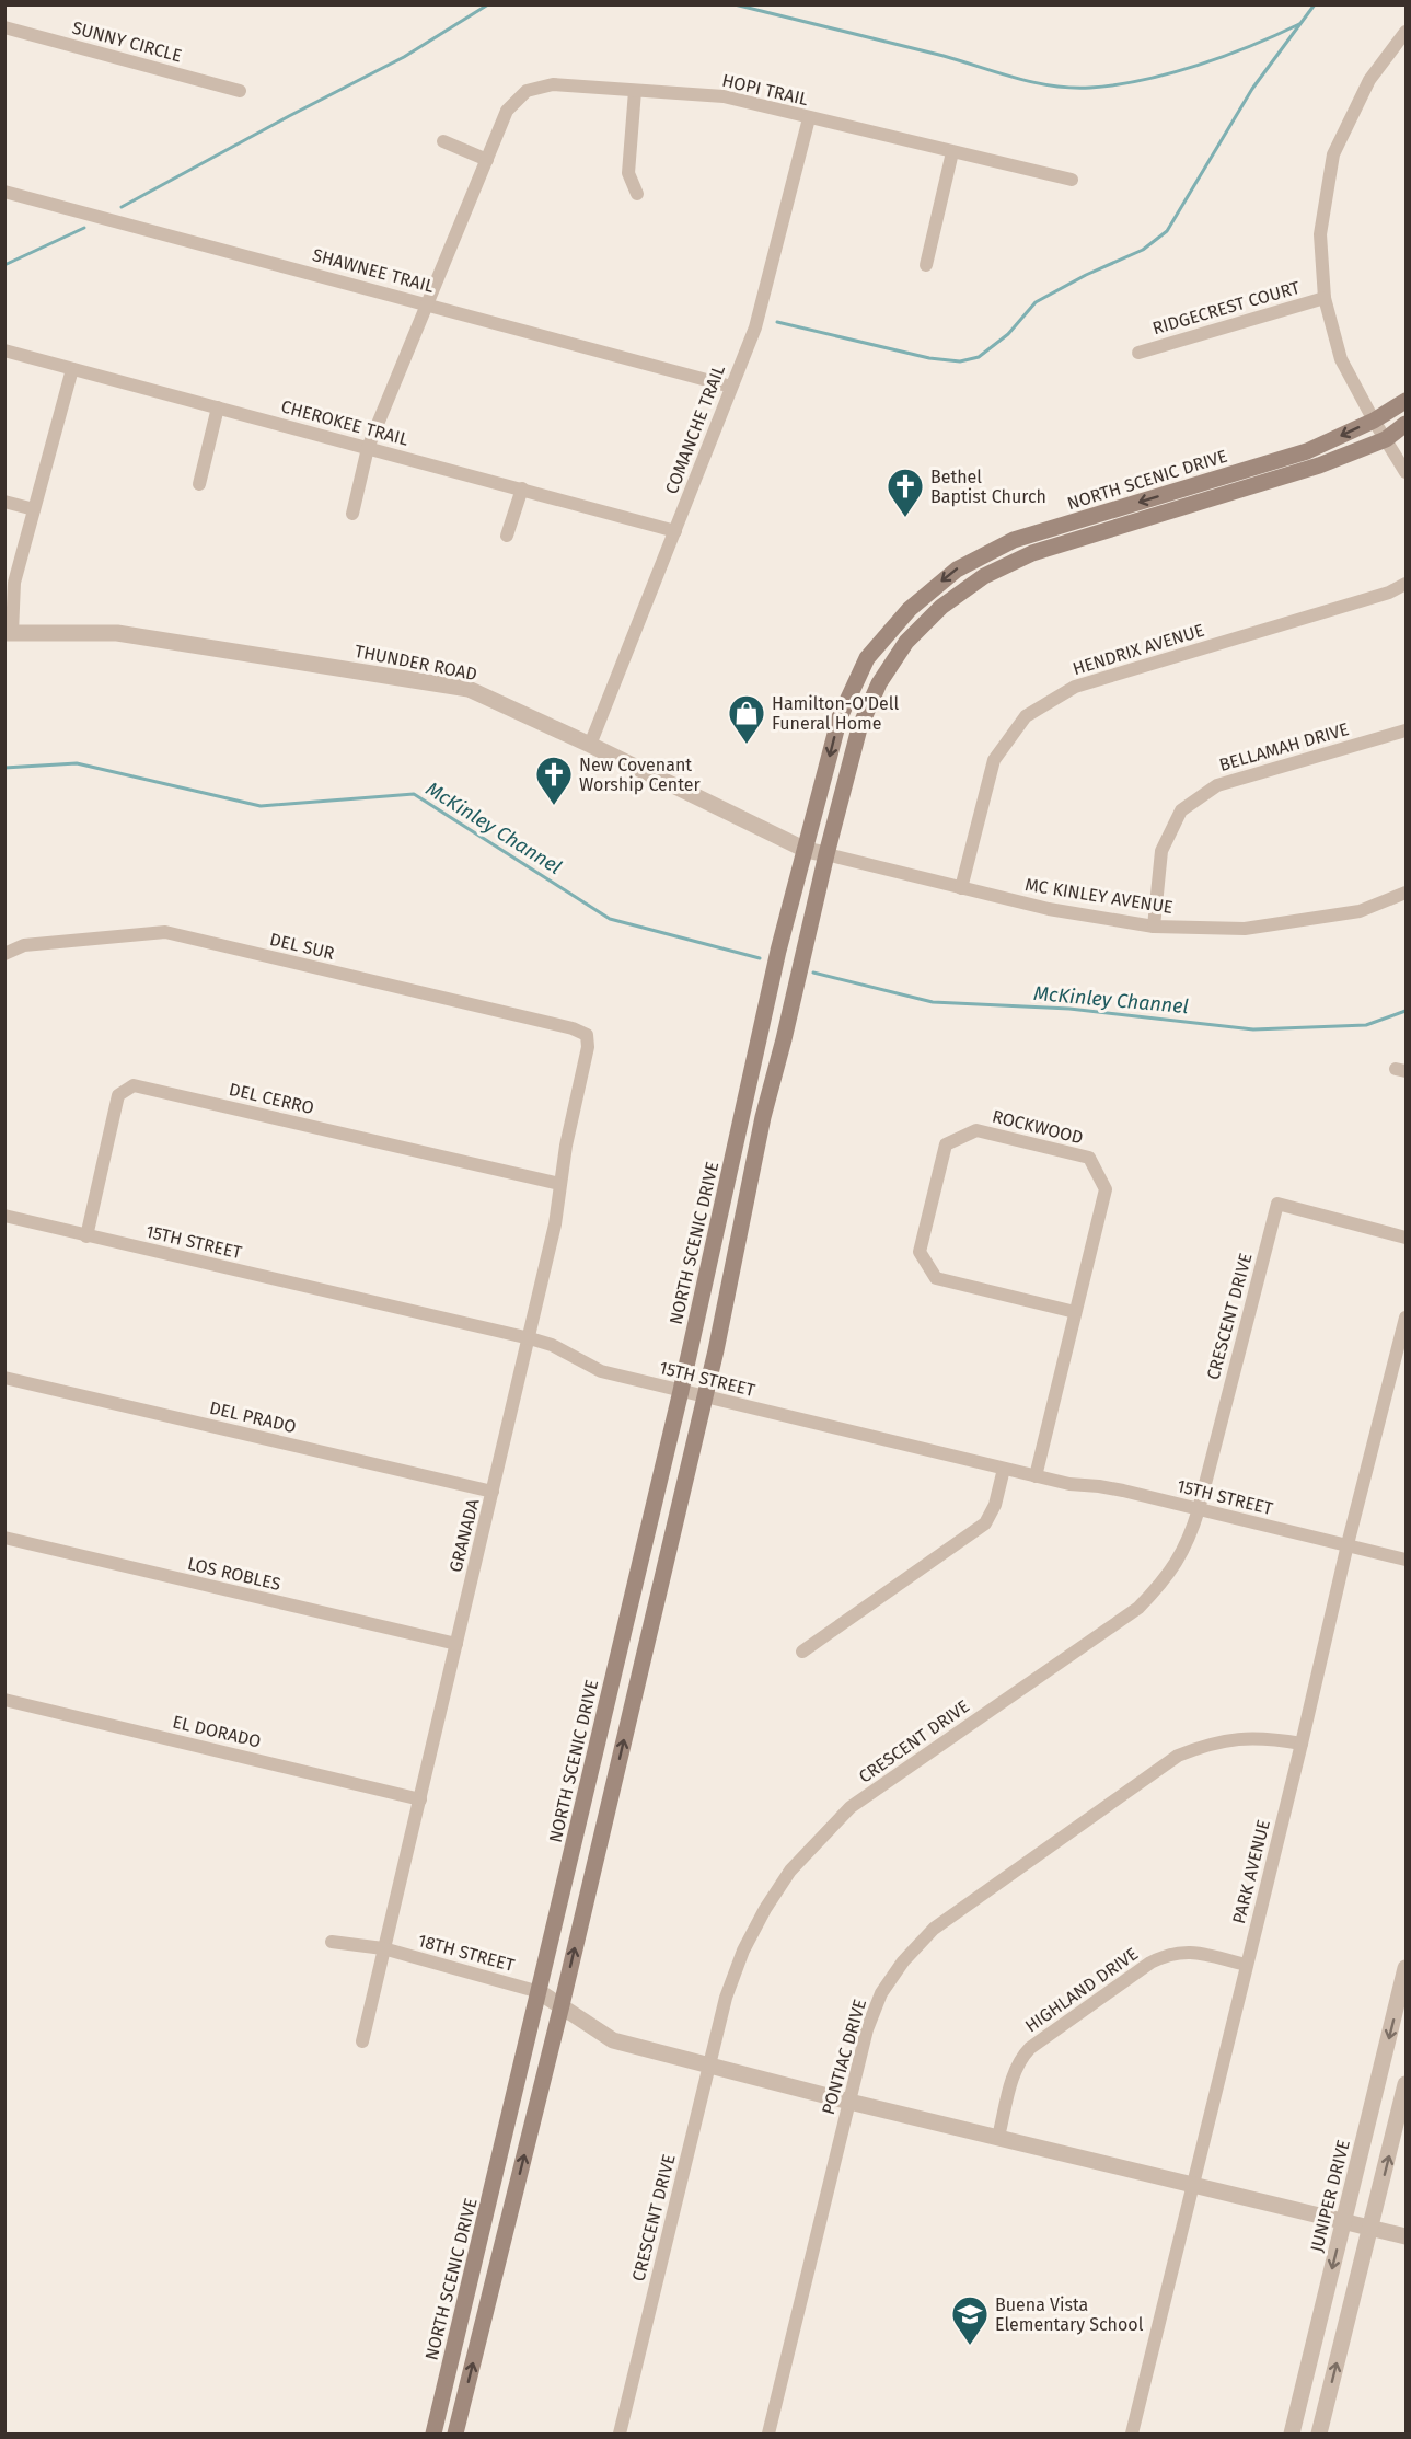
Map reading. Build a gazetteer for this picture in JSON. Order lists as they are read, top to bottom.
{
  "streets": {
    "main road": ["NORTH SCENIC DRIVE"],
    "street": [
      "SUNNY CIRCLE",
      "HOPI TRAIL",
      "SHAWNEE TRAIL",
      "RIDGECREST COURT",
      "CHEROKEE TRAIL",
      "COMANCHE TRAIL",
      "HENDRIX AVENUE",
      "THUNDER ROAD",
      "BELLAMAH DRIVE",
      "MC KINLEY AVENUE",
      "DEL SUR",
      "DEL CERRO",
      "ROCKWOOD",
      "15TH STREET",
      "CRESCENT DRIVE",
      "DEL PRADO",
      "GRANADA",
      "LOS ROBLES",
      "EL DORADO",
      "PARK AVENUE",
      "18TH STREET",
      "HIGHLAND DRIVE",
      "PONTIAC DRIVE",
      "JUNIPER DRIVE"
    ]
  },
  "crossings": [
    ["HOPI TRAIL", "SHAWNEE TRAIL"],
    ["HOPI TRAIL", "CHEROKEE TRAIL"],
    ["HOPI TRAIL", "COMANCHE TRAIL"],
    ["SHAWNEE TRAIL", "COMANCHE TRAIL"],
    ["CHEROKEE TRAIL", "COMANCHE TRAIL"],
    ["COMANCHE TRAIL", "THUNDER ROAD"],
    ["NORTH SCENIC DRIVE", "THUNDER ROAD"],
    ["NORTH SCENIC DRIVE", "MC KINLEY AVENUE"],
    ["NORTH SCENIC DRIVE", "15TH STREET"],
    ["NORTH SCENIC DRIVE", "18TH STREET"],
    ["HENDRIX AVENUE", "MC KINLEY AVENUE"],
    ["THUNDER ROAD", "MC KINLEY AVENUE"],
    ["BELLAMAH DRIVE", "MC KINLEY AVENUE"],
    ["DEL SUR", "GRANADA"],
    ["DEL CERRO", "15TH STREET"],
    ["DEL CERRO", "GRANADA"],
    ["ROCKWOOD", "15TH STREET"],
    ["15TH STREET", "CRESCENT DRIVE"],
    ["15TH STREET", "GRANADA"],
    ["15TH STREET", "PARK AVENUE"],
    ["DEL PRADO", "GRANADA"],
    ["GRANADA", "LOS ROBLES"],
    ["GRANADA", "EL DORADO"],
    ["GRANADA", "18TH STREET"],
    ["PARK AVENUE", "HIGHLAND DRIVE"],
    ["PARK AVENUE", "PONTIAC DRIVE"]
  ],
  "water": ["McKinley Channel"],
  "places": {
    "church": ["Bethel Baptist Church", "New Covenant Worship Center"],
    "shop": ["Hamilton-O'Dell Funeral Home"],
    "school or university": ["Buena Vista Elementary School"]
  }
}
